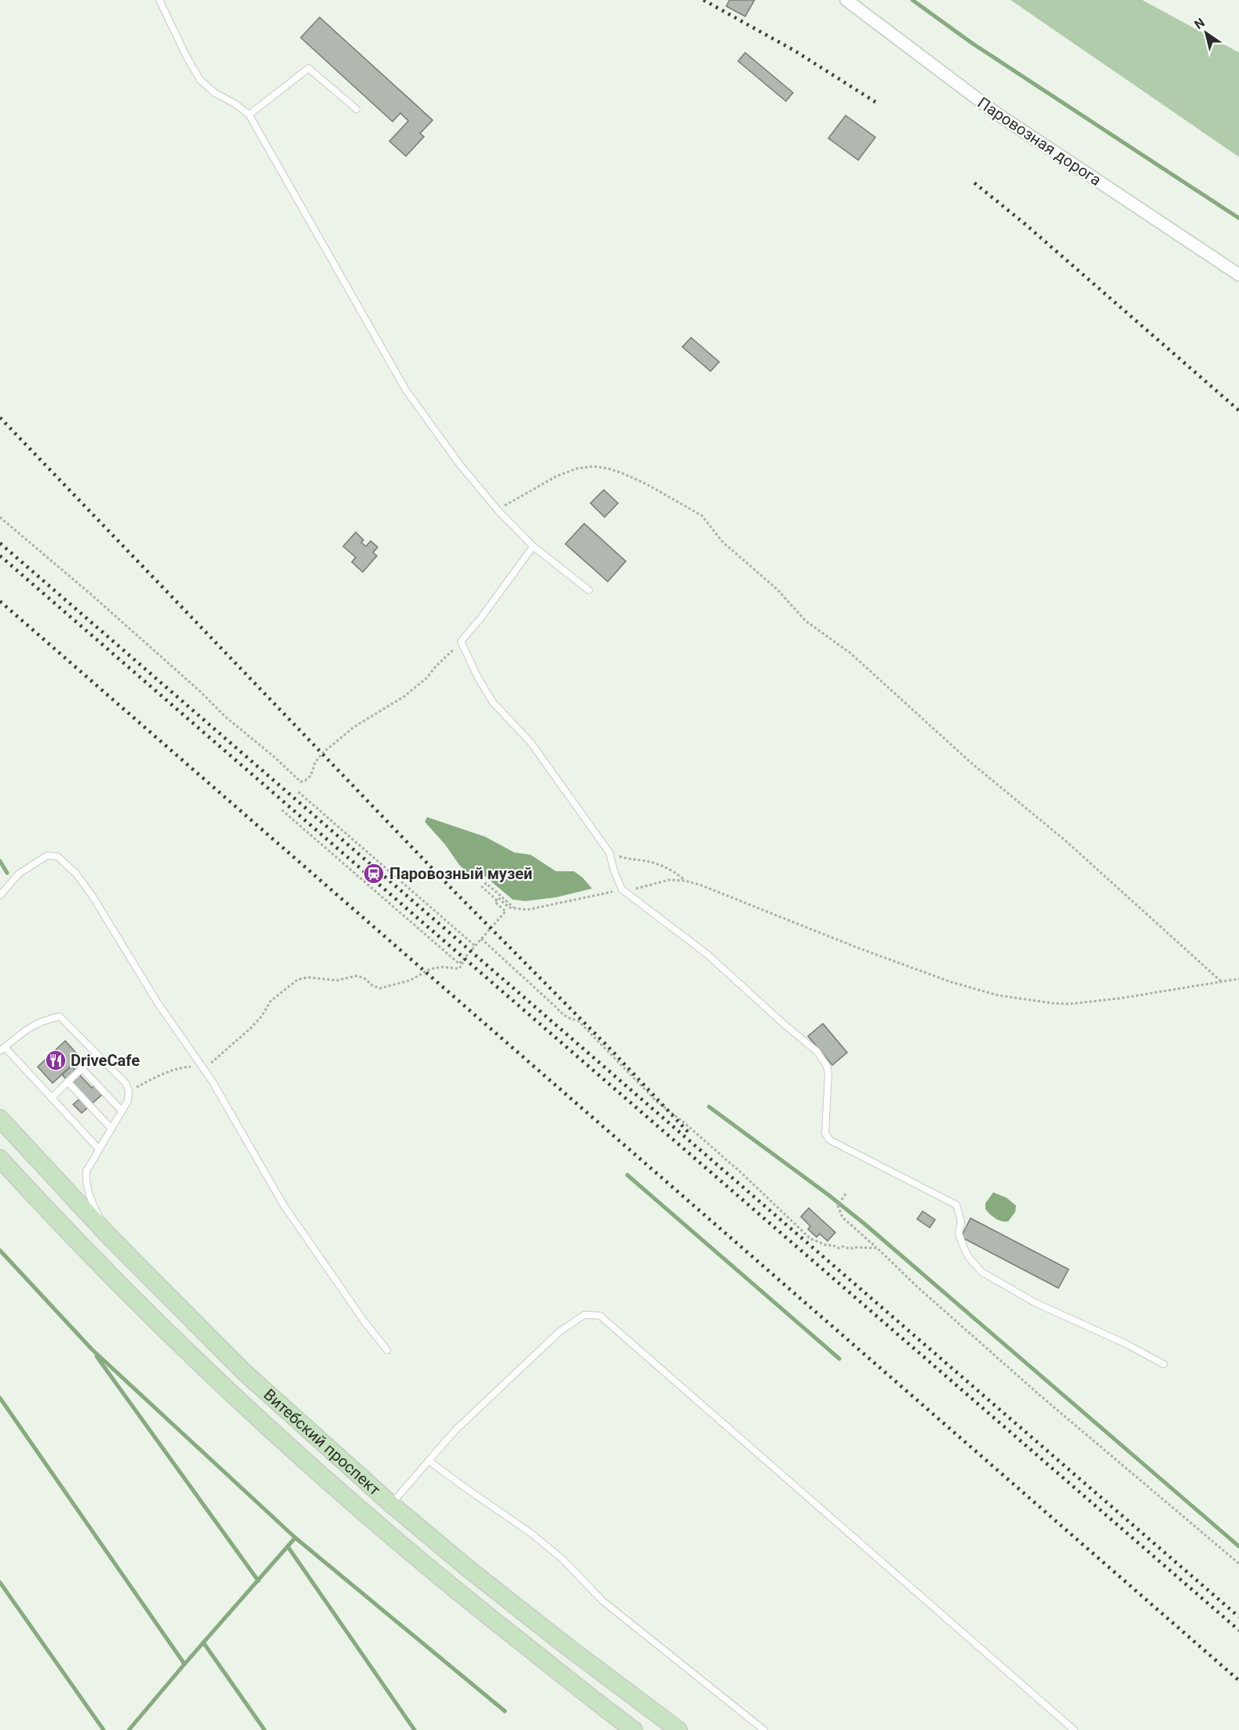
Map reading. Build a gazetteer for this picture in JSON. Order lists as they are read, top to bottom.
{
  "streets": {
    "main road": ["Витебский проспект"],
    "street": ["Паровозная дорога"]
  },
  "places": {
    "station": ["Паровозный музей"],
    "restaurant": ["DriveCafe"]
  },
  "north": "top left"
}
